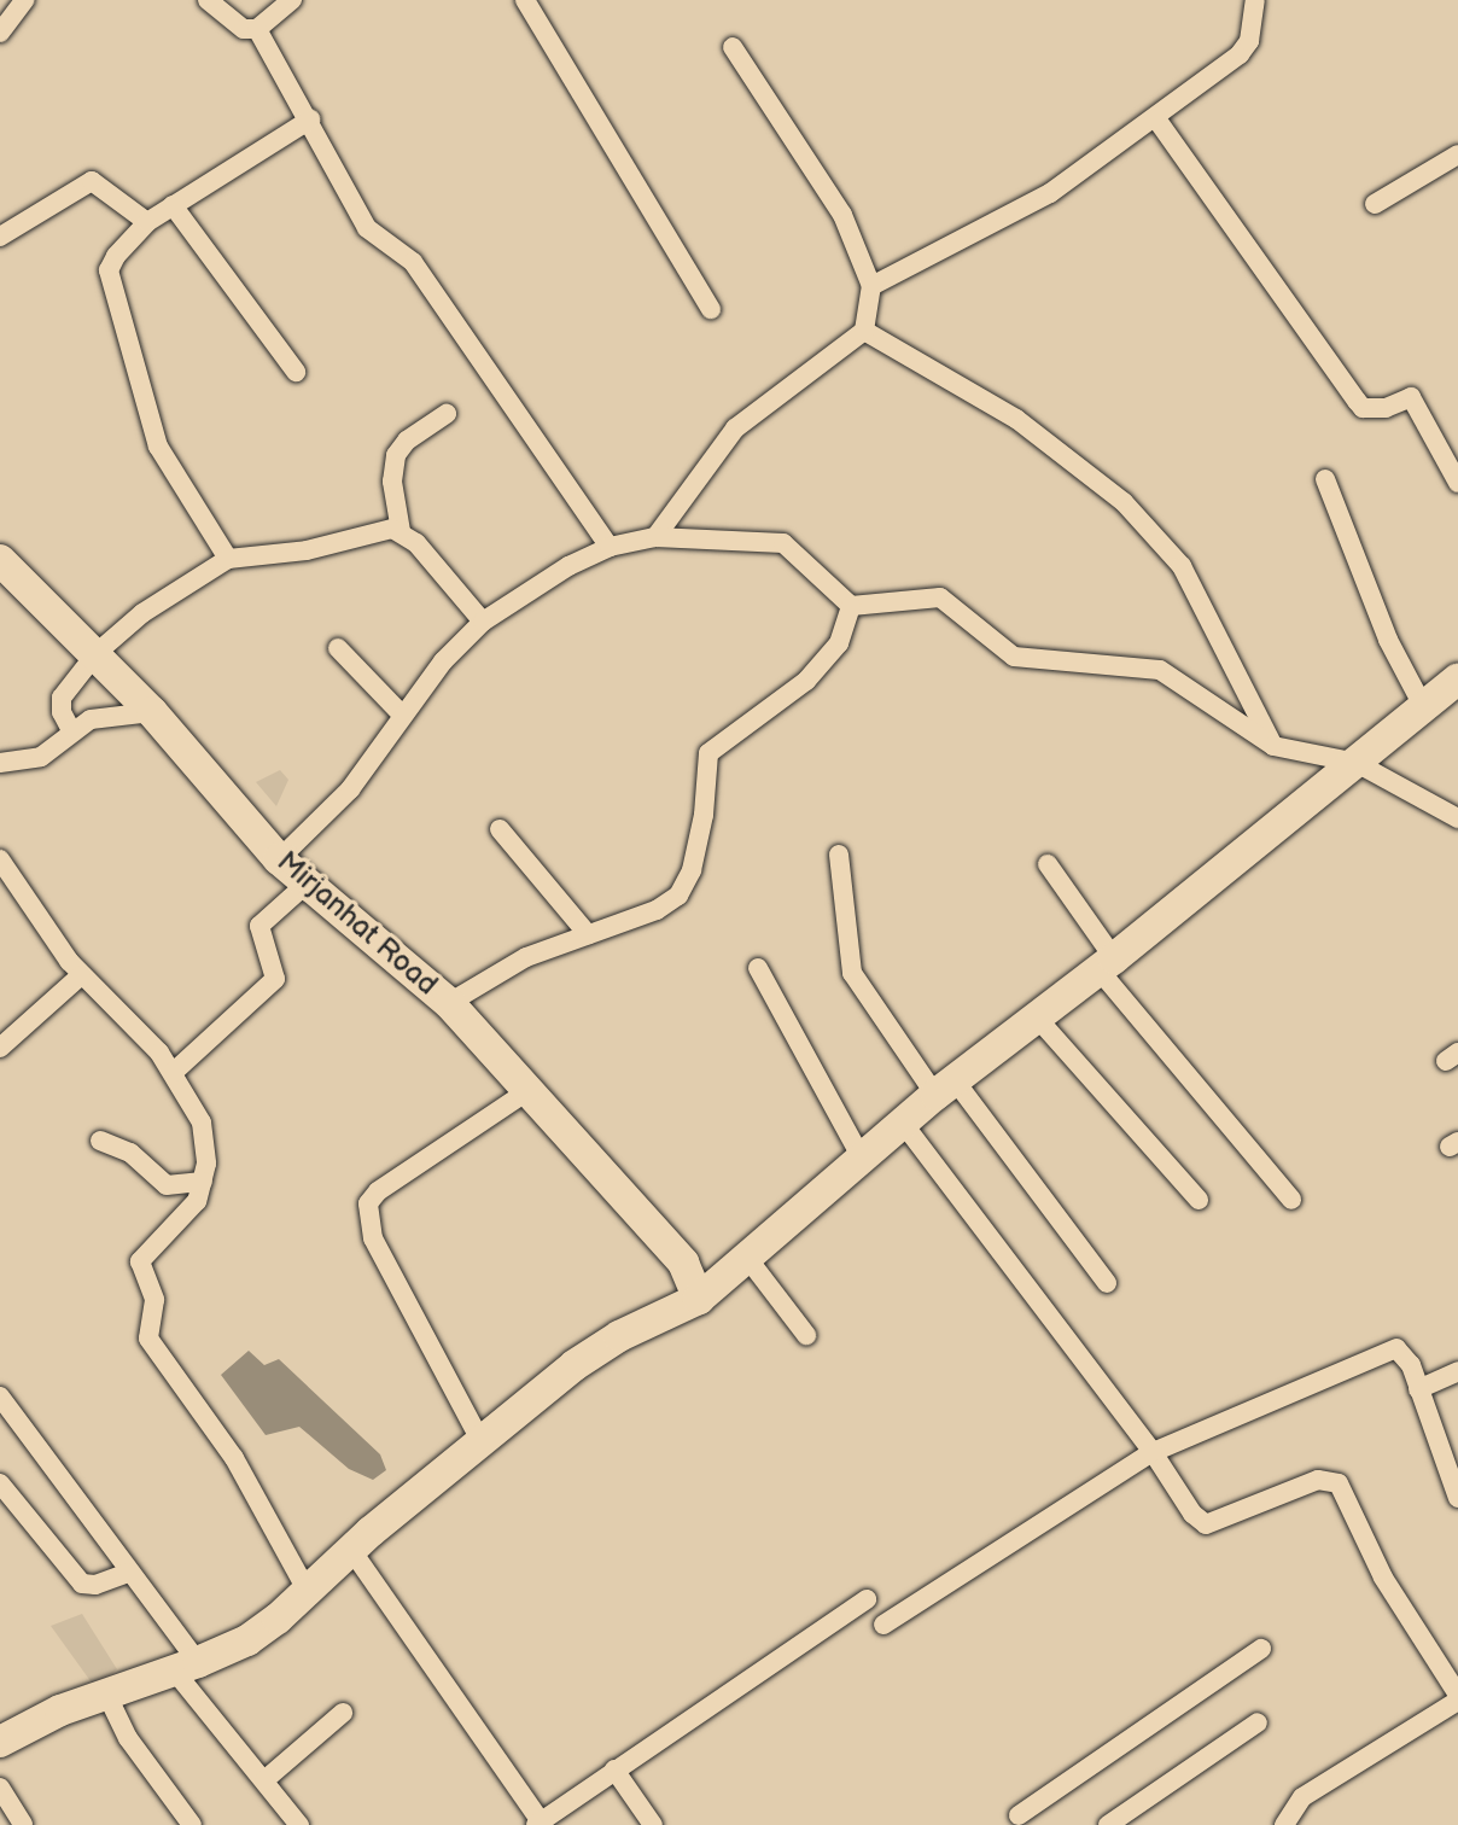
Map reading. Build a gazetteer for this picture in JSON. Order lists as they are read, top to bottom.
{
  "streets": {
    "main road": ["Mirjanhat Road"]
  }
}
